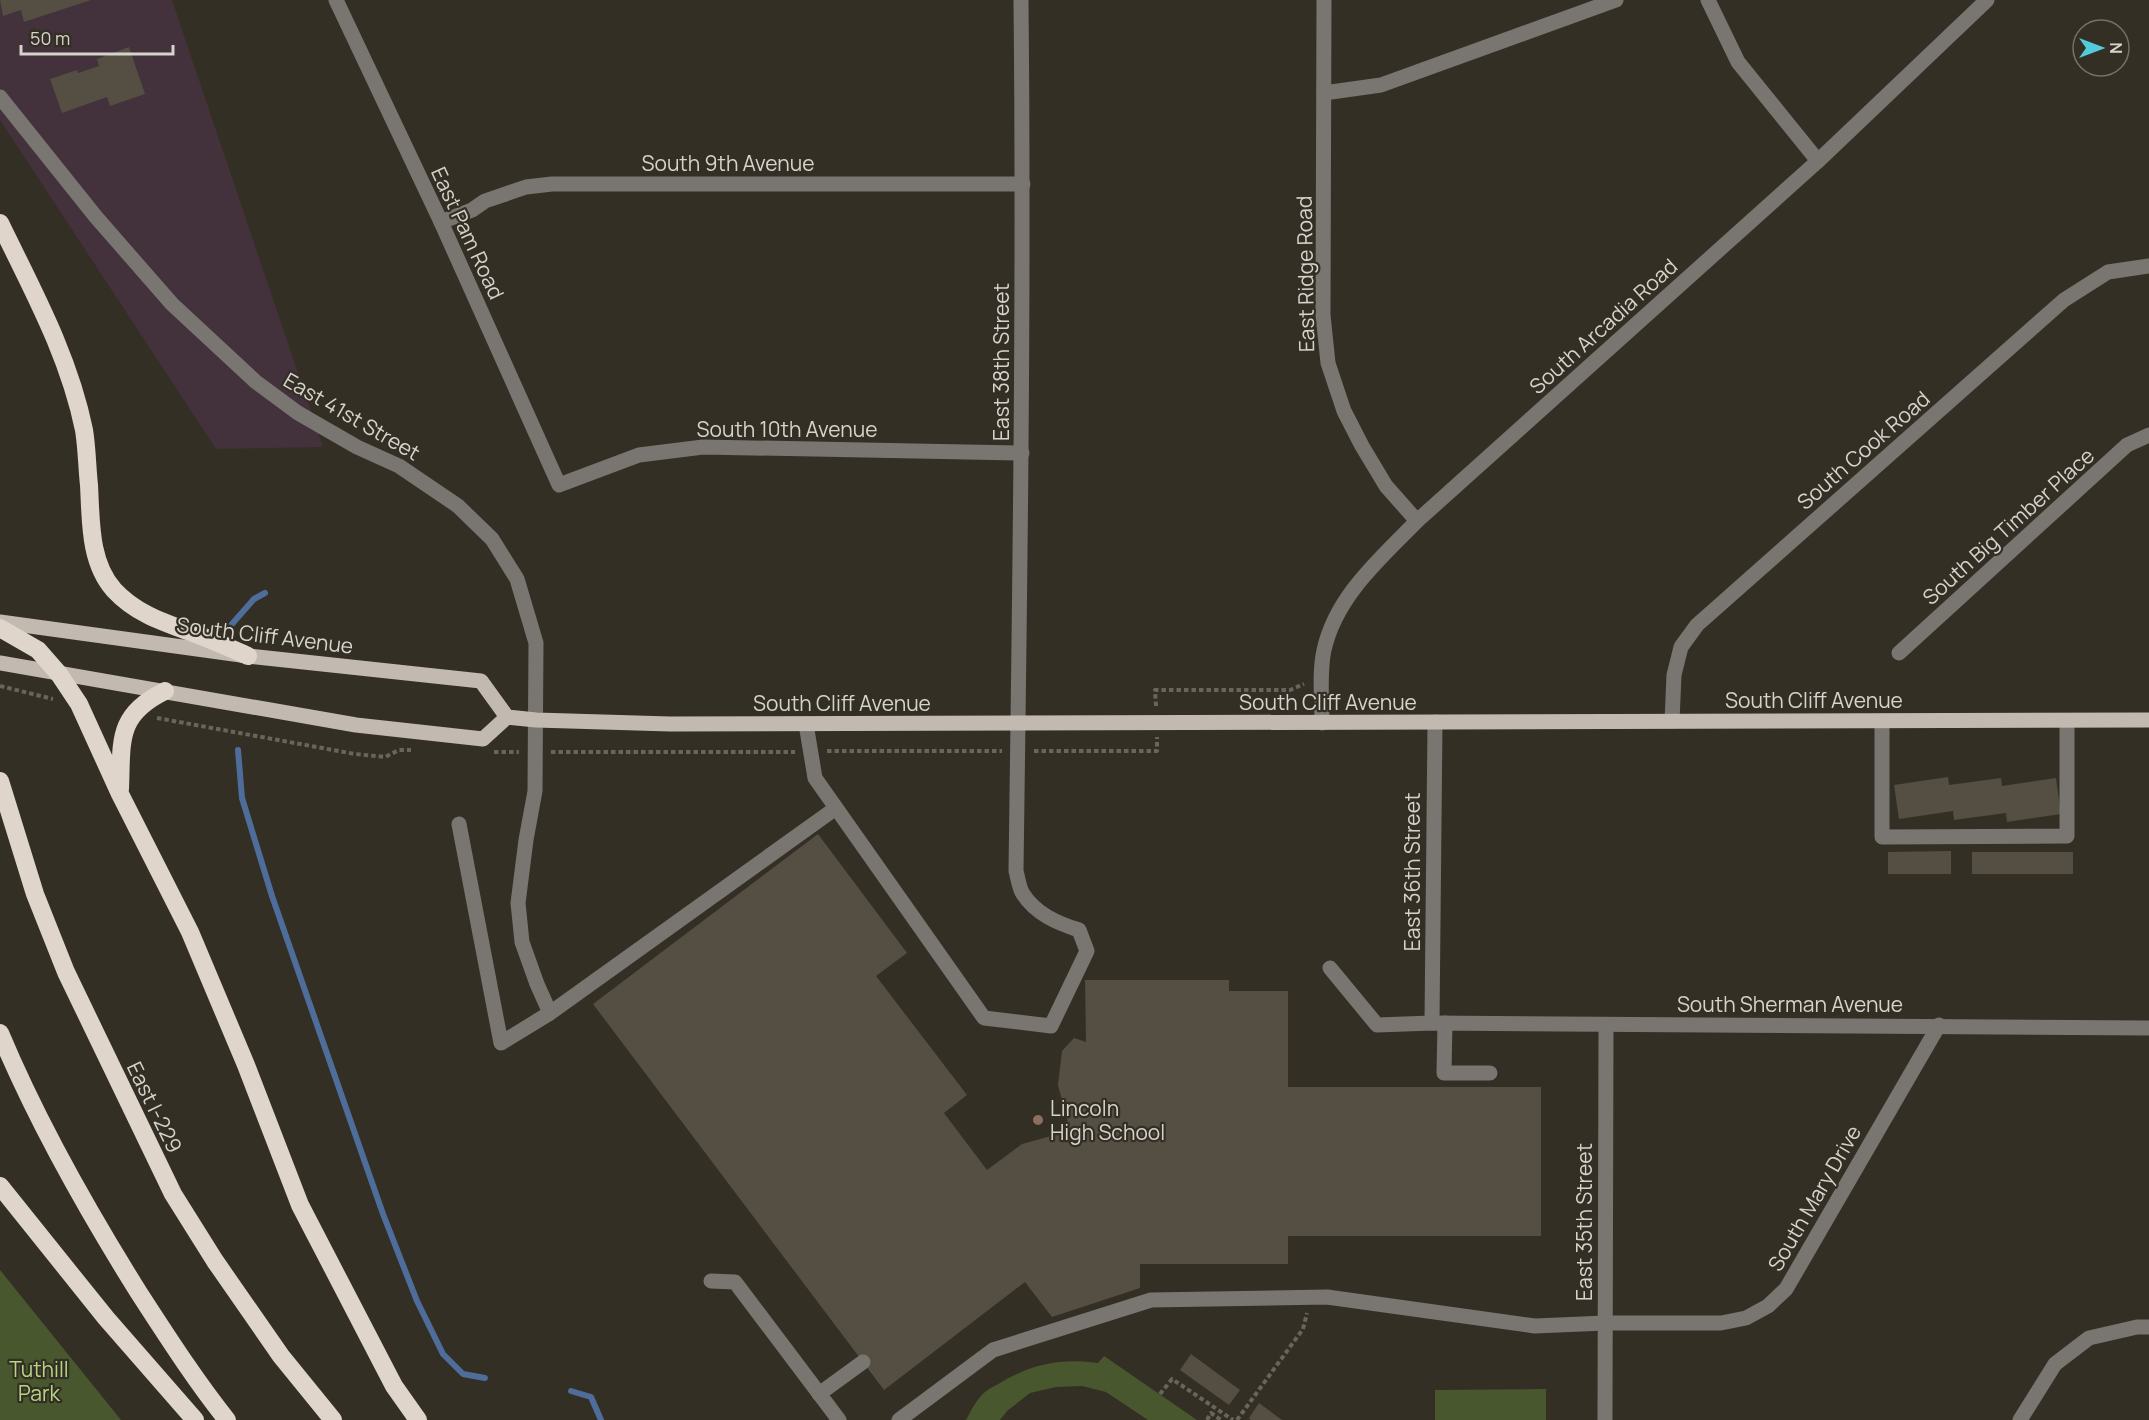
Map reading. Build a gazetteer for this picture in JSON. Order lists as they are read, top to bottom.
{
  "streets": {
    "highway": ["East I-229"],
    "main road": ["South Cliff Avenue"],
    "street": [
      "South 9th Avenue",
      "East Pam Road",
      "East Ridge Road",
      "South Arcadia Road",
      "East 38th Street",
      "East 41st Street",
      "South 10th Avenue",
      "South Cook Road",
      "South Big Timber Place",
      "East 36th Street",
      "South Sherman Avenue",
      "South Mary Drive",
      "East 35th Street"
    ]
  },
  "crossings": [
    ["South 9th Avenue", "East Pam Road"],
    ["South 9th Avenue", "East 38th Street"],
    ["East Pam Road", "South 10th Avenue"],
    ["East Ridge Road", "South Arcadia Road"],
    ["South Arcadia Road", "South Cliff Avenue"],
    ["East 38th Street", "South 10th Avenue"],
    ["East 38th Street", "South Cliff Avenue"],
    ["East 41st Street", "South Cliff Avenue"],
    ["South Cook Road", "South Cliff Avenue"],
    ["South Cliff Avenue", "East 36th Street"],
    ["East 36th Street", "South Sherman Avenue"],
    ["South Sherman Avenue", "South Mary Drive"],
    ["South Sherman Avenue", "East 35th Street"],
    ["South Mary Drive", "East 35th Street"]
  ],
  "parks": ["Tuthill Park"],
  "places": ["Lincoln High School"],
  "scale_bar": "50 m",
  "north": "right"
}
